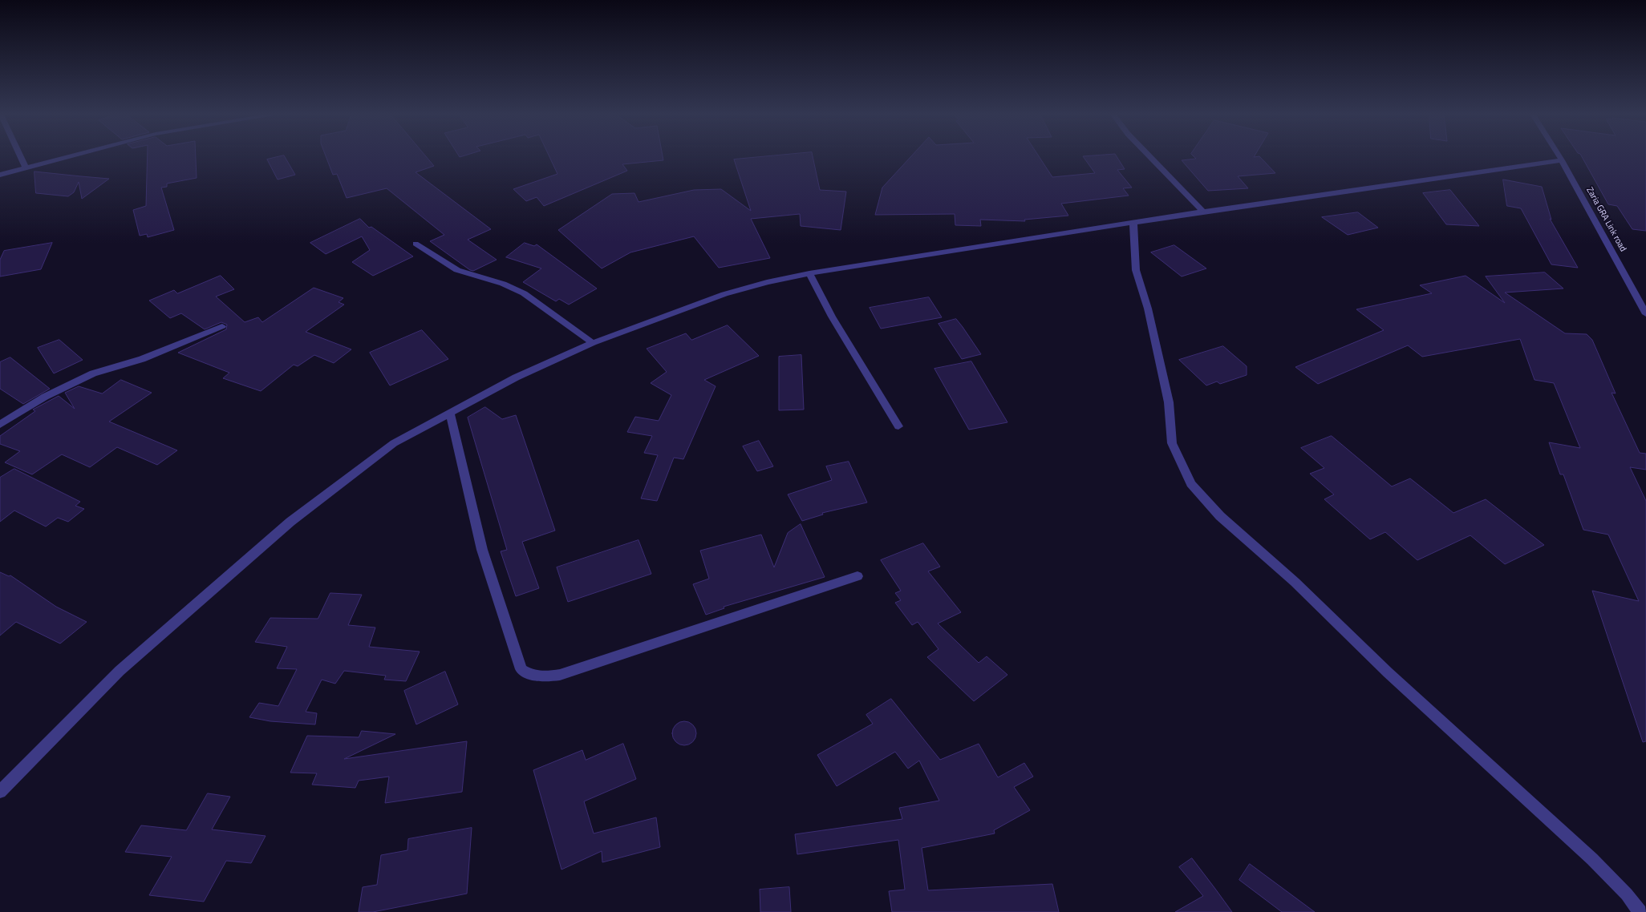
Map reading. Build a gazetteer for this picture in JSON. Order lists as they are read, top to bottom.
{
  "streets": {
    "street": ["Zaria GRA Link road"]
  }
}
